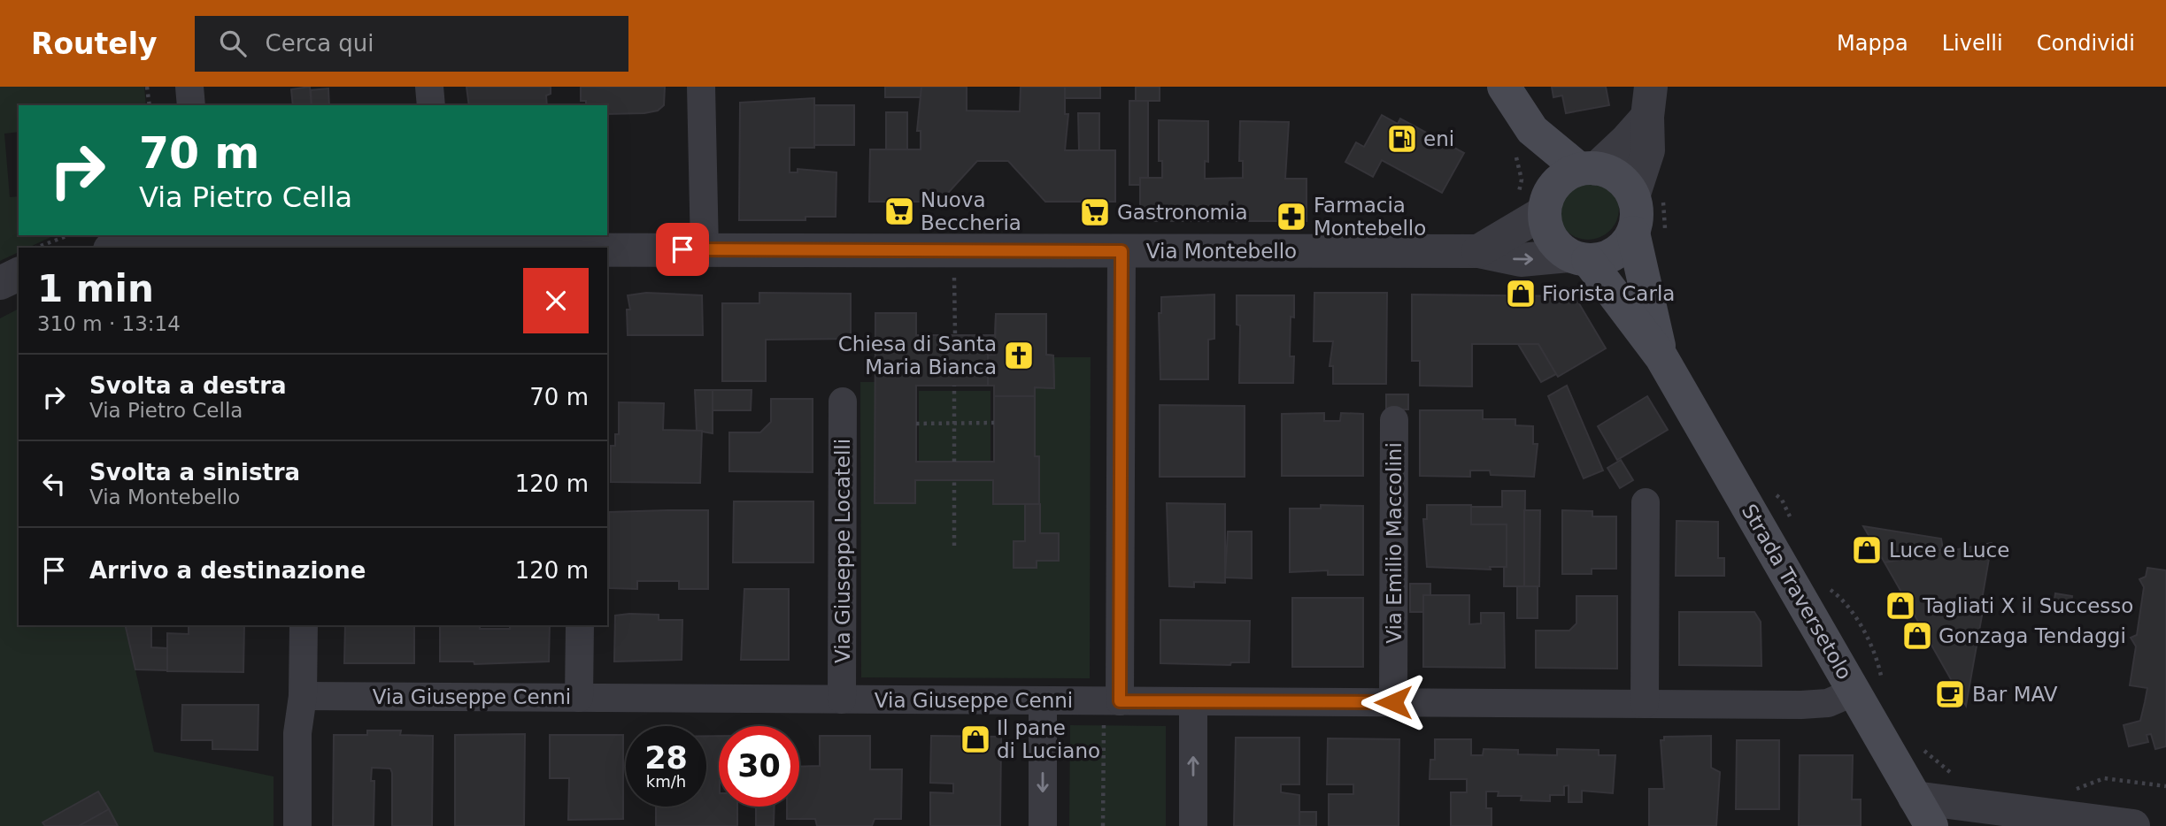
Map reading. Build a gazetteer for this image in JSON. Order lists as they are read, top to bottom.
{
  "streets": {
    "main road": ["Strada Traversetolo"],
    "street": [
      "Via Montebello",
      "Via Emilio Maccolini",
      "Via Giuseppe Locatelli",
      "Via Giuseppe Cenni"
    ]
  },
  "crossings": [
    ["Via Montebello", "Strada Traversetolo"],
    ["Via Emilio Maccolini", "Via Giuseppe Cenni"],
    ["Via Giuseppe Locatelli", "Via Giuseppe Cenni"],
    ["Strada Traversetolo", "Via Giuseppe Cenni"]
  ],
  "places": {
    "fuel station": ["eni"],
    "supermarket": ["Nuova Beccheria", "Gastronomia"],
    "pharmacy": ["Farmacia Montebello"],
    "shop": [
      "Fiorista Carla",
      "Luce e Luce",
      "Tagliati X il Successo",
      "Gonzaga Tendaggi",
      "Il pane di Luciano"
    ],
    "church": ["Chiesa di Santa Maria Bianca"],
    "cafe": ["Bar MAV"]
  },
  "page": {
    "header": "Routely",
    "search": "Cerca qui",
    "nav": ["Mappa", "Livelli", "Condividi"],
    "turn": ["70 m", "Via Pietro Cella"],
    "heading": ["1 min", "310 m · 13:14"],
    "list": [
      {
        "name": "Svolta a destra",
        "note": "Via Pietro Cella",
        "value": "70 m"
      },
      {
        "name": "Svolta a sinistra",
        "note": "Via Montebello",
        "value": "120 m"
      },
      {
        "name": "Arrivo a destinazione",
        "value": "120 m"
      }
    ],
    "speed": "28 km/h",
    "limit": "30"
  }
}
